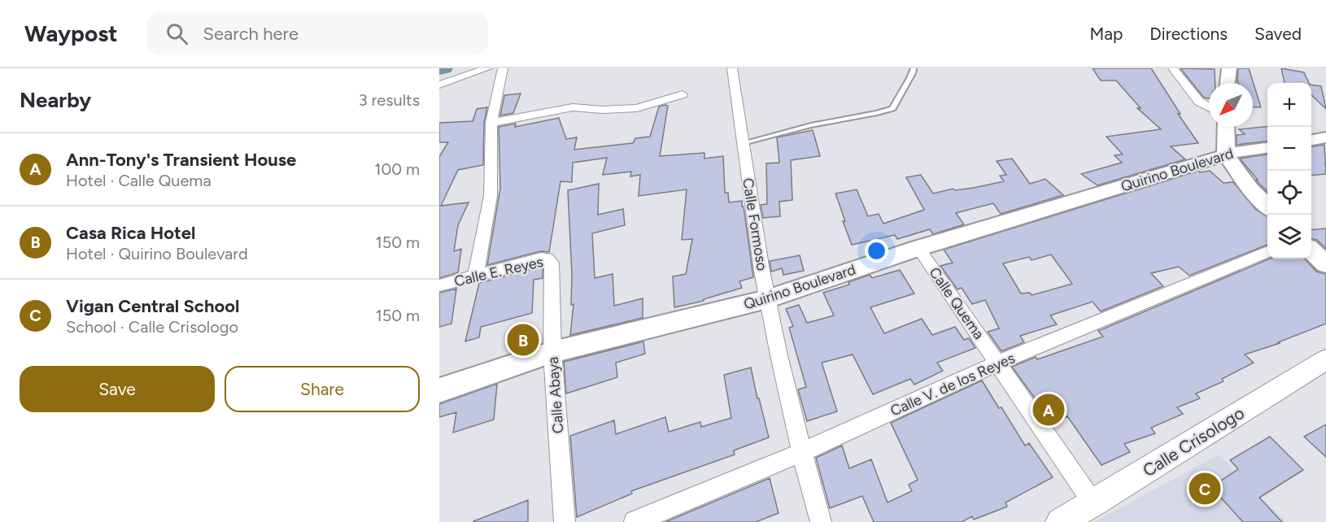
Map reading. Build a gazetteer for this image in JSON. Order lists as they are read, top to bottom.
{
  "streets": {
    "main road": ["Quirino Boulevard"],
    "street": [
      "Calle Formoso",
      "Calle E. Reyes",
      "Calle Quema",
      "Calle V. de los Reyes",
      "Calle Abaya",
      "Calle Crisologo"
    ]
  },
  "crossings": [
    ["Quirino Boulevard", "Calle Formoso"],
    ["Quirino Boulevard", "Calle Quema"],
    ["Quirino Boulevard", "Calle Abaya"],
    ["Calle Formoso", "Calle V. de los Reyes"],
    ["Calle E. Reyes", "Calle Abaya"],
    ["Calle Quema", "Calle V. de los Reyes"],
    ["Calle Quema", "Calle Crisologo"]
  ],
  "north": "bottom left",
  "page": {
    "header": "Waypost",
    "search": "Search here",
    "nav": ["Map", "Directions", "Saved"],
    "heading": ["Nearby", "3 results"],
    "map_buttons": ["+", "−"],
    "list": [
      {
        "mark": "A",
        "name": "Ann-Tony's Transient House",
        "note": "Hotel · Calle Quema",
        "value": "100 m"
      },
      {
        "mark": "B",
        "name": "Casa Rica Hotel",
        "note": "Hotel · Quirino Boulevard",
        "value": "150 m"
      },
      {
        "mark": "C",
        "name": "Vigan Central School",
        "note": "School · Calle Crisologo",
        "value": "150 m"
      }
    ],
    "pins": ["B", "A", "C"],
    "buttons": ["Save", "Share"]
  }
}
